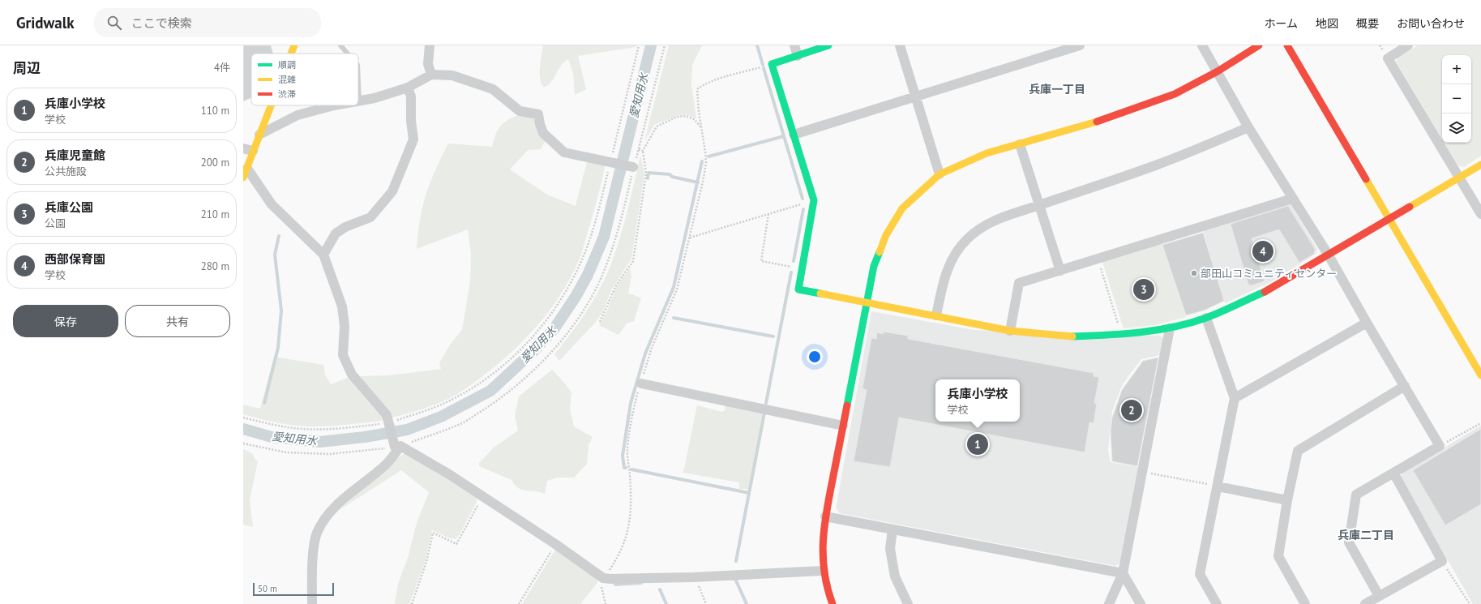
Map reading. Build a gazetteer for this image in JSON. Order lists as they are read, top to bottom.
{
  "districts": ["兵庫一丁目", "兵庫二丁目"],
  "water": ["愛知用水"],
  "places": ["部田山コミュニティセンター"],
  "legend": ["順調", "混雑", "渋滞"],
  "scale_bar": "50 m",
  "page": {
    "header": "Gridwalk",
    "search": "ここで検索",
    "nav": [
      "ホーム",
      "地図",
      "概要",
      "お問い合わせ"
    ],
    "heading": ["周辺", "4件"],
    "map_buttons": ["+", "−"],
    "list": [
      {
        "mark": "1",
        "name": "兵庫小学校",
        "note": "学校",
        "value": "110 m"
      },
      {
        "mark": "2",
        "name": "兵庫児童館",
        "note": "公共施設",
        "value": "200 m"
      },
      {
        "mark": "3",
        "name": "兵庫公園",
        "note": "公園",
        "value": "210 m"
      },
      {
        "mark": "4",
        "name": "西部保育園",
        "note": "学校",
        "value": "280 m"
      }
    ],
    "pins": [
      "4",
      "3",
      "2",
      "1"
    ],
    "buttons": ["保存", "共有"],
    "popup": ["兵庫小学校", "学校"],
    "scale": "50 m"
  }
}
